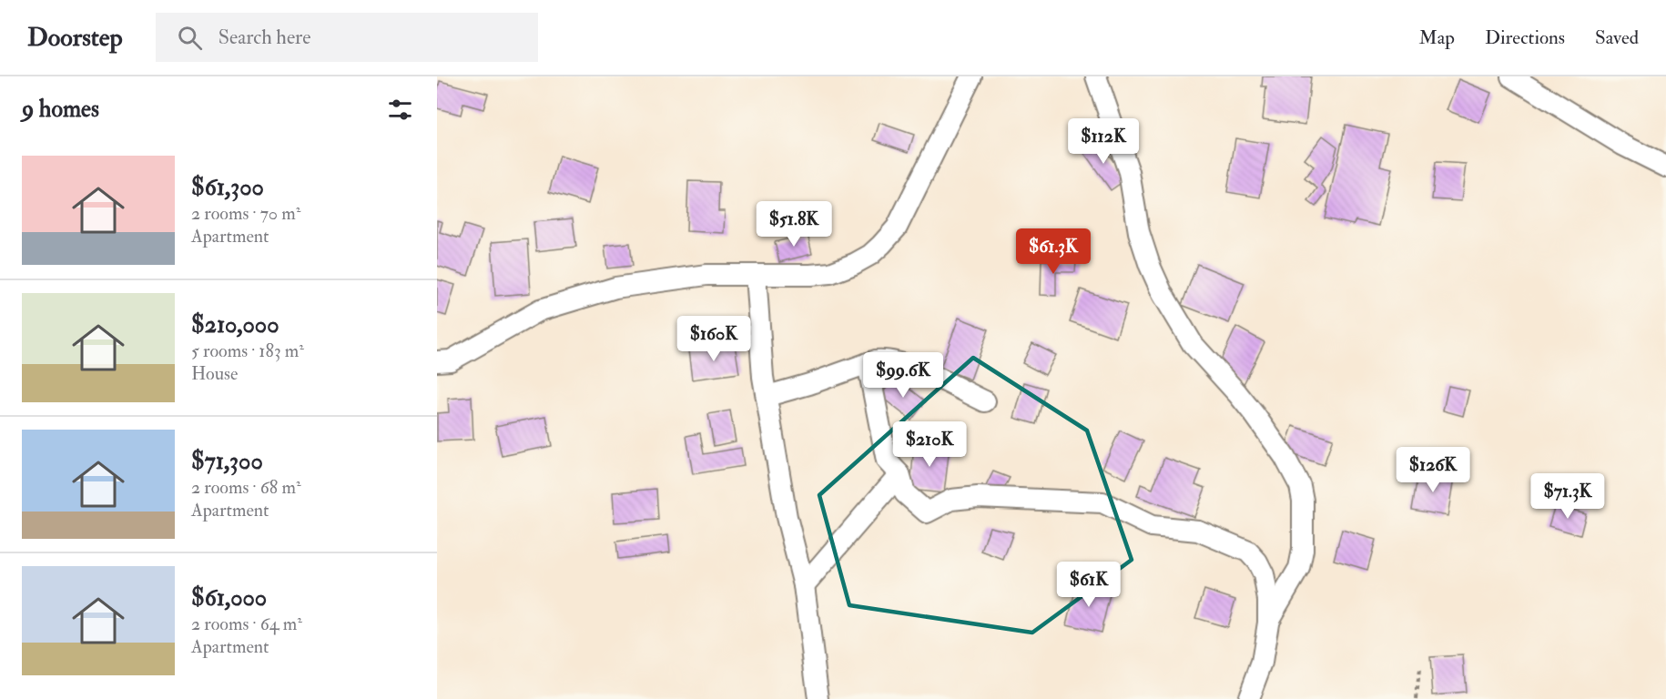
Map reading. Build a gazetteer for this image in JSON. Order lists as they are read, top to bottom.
{
  "page": {
    "header": "Doorstep",
    "search": "Search here",
    "nav": ["Map", "Directions", "Saved"],
    "heading": "9 homes",
    "price": [
      "$112K",
      "$51.8K",
      "$61.3K",
      "$160K",
      "$99.6K",
      "$210K",
      "$126K",
      "$71.3K",
      "$61K"
    ],
    "list": [
      {
        "name": "$61,300",
        "note": "2 rooms · 70 m² · Apartment"
      },
      {
        "name": "$210,000",
        "note": "5 rooms · 183 m² · House"
      },
      {
        "name": "$71,300",
        "note": "2 rooms · 68 m² · Apartment"
      },
      {
        "name": "$61,000",
        "note": "2 rooms · 64 m² · Apartment"
      }
    ]
  }
}
